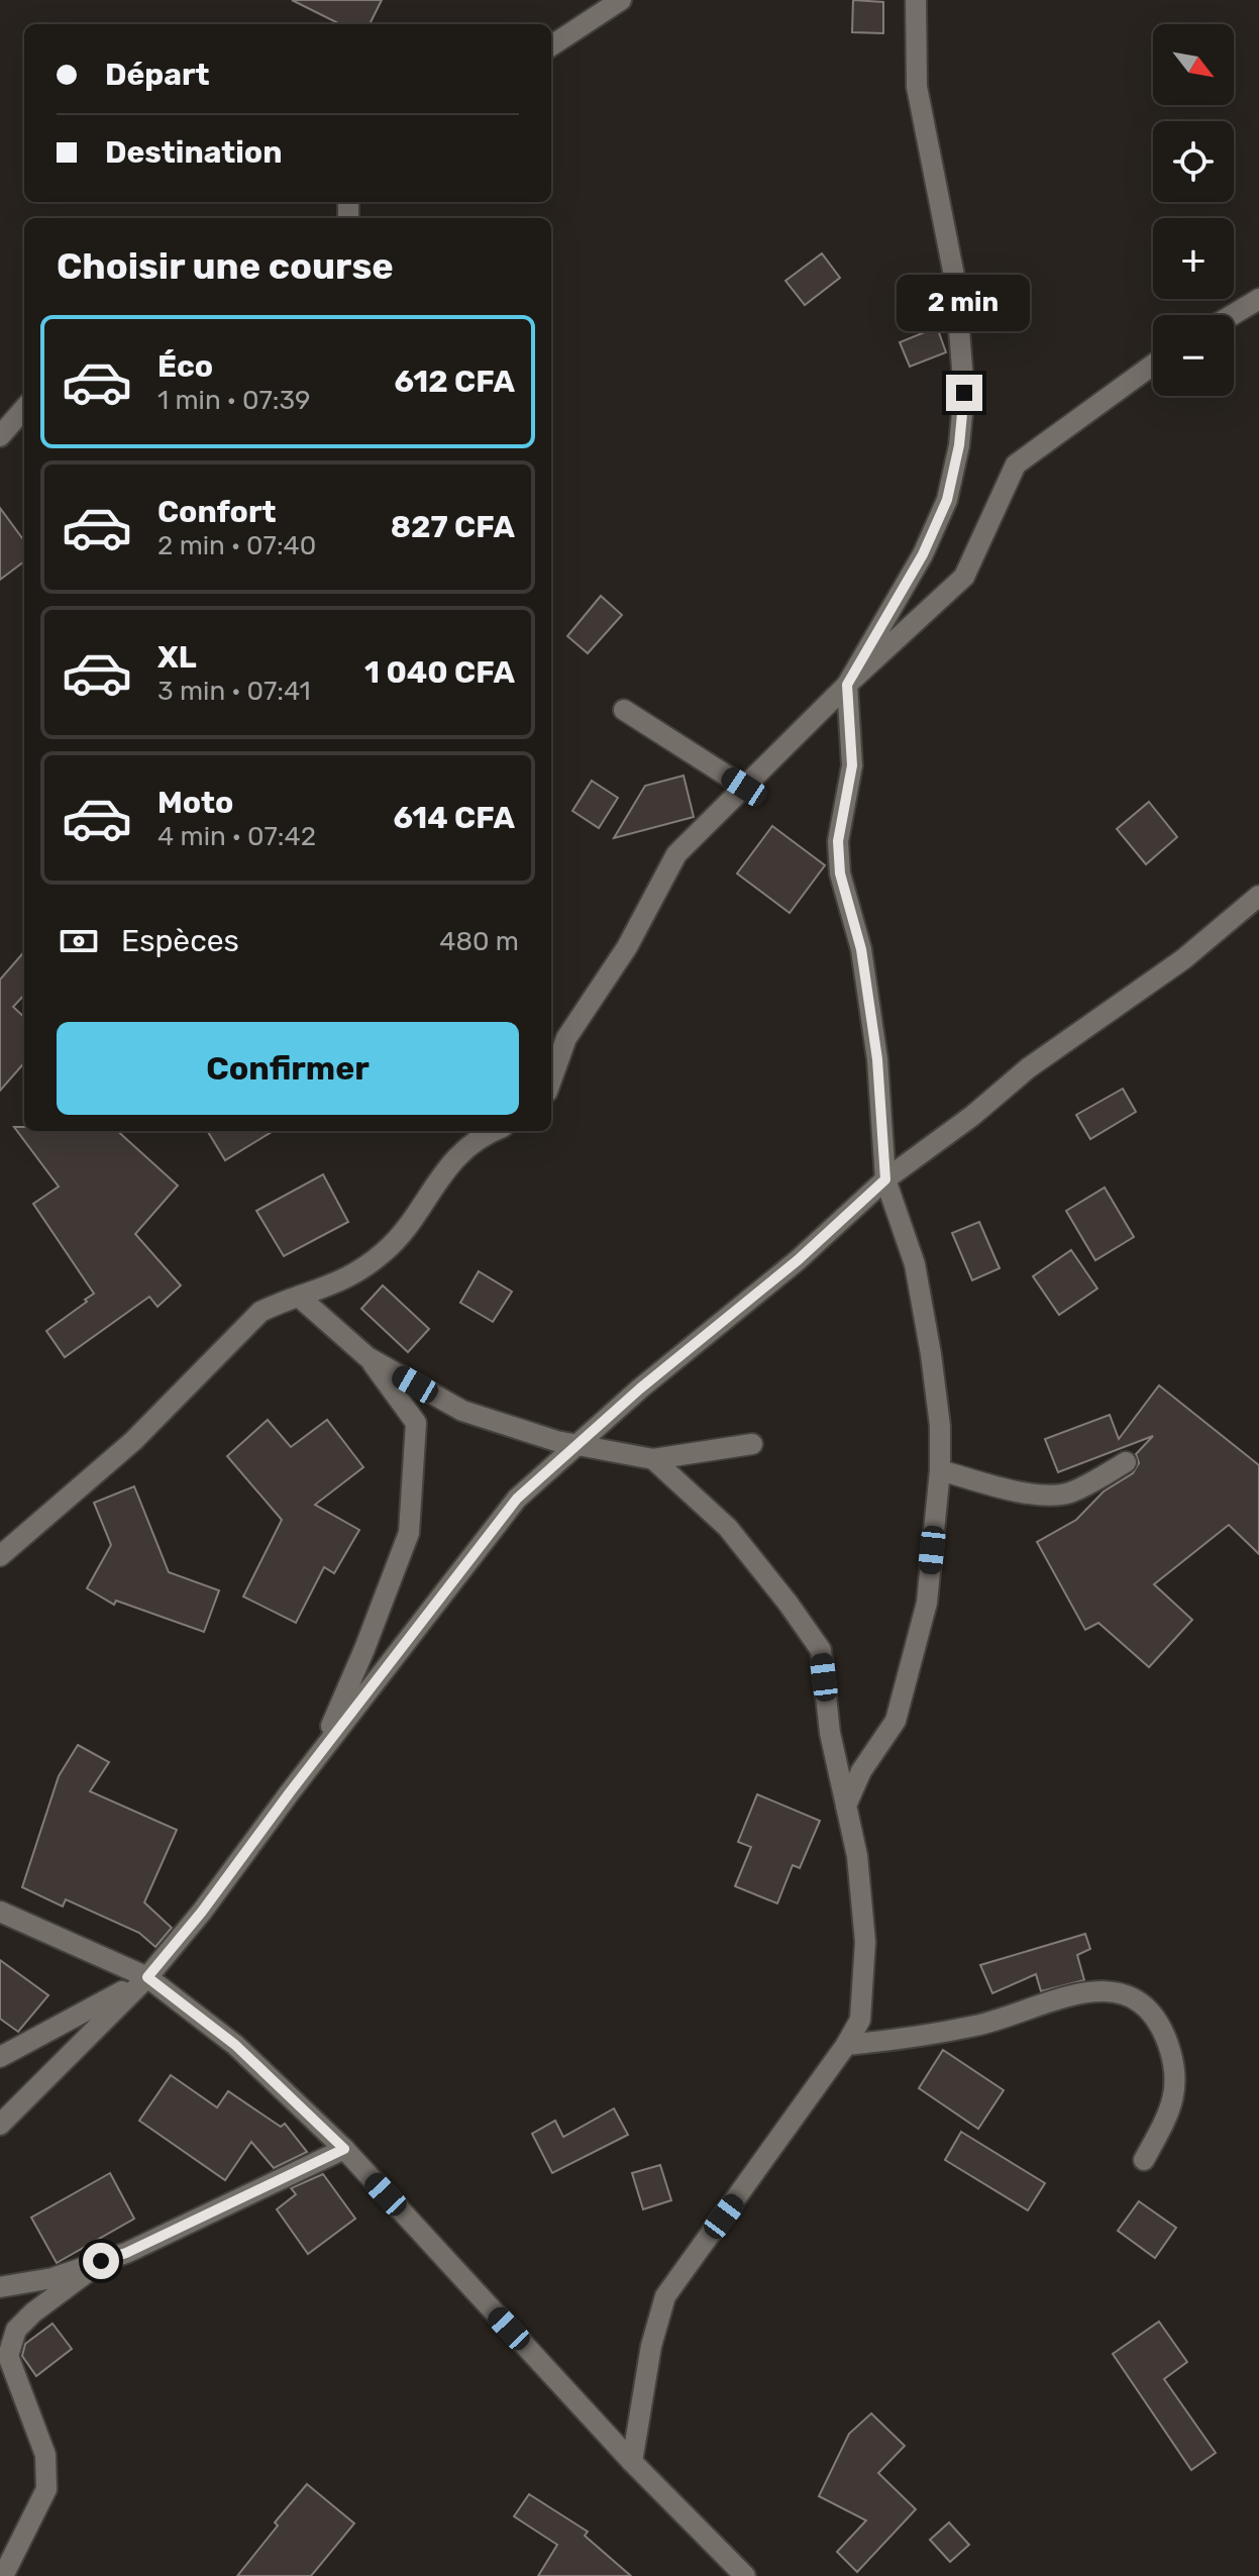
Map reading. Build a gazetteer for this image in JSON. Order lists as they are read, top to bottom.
{
  "north": "bottom right",
  "page": {
    "map_buttons": ["+", "−"],
    "banner": ["Départ", "Destination"],
    "heading": "Choisir une course",
    "bubble": "2 min",
    "list": [
      {
        "name": "Éco",
        "note": "1 min · 07:39",
        "value": "612 CFA"
      },
      {
        "name": "Confort",
        "note": "2 min · 07:40",
        "value": "827 CFA"
      },
      {
        "name": "XL",
        "note": "3 min · 07:41",
        "value": "1 040 CFA"
      },
      {
        "name": "Moto",
        "note": "4 min · 07:42",
        "value": "614 CFA"
      }
    ],
    "pay": ["Espèces", "480 m"],
    "buttons": "Confirmer"
  }
}
